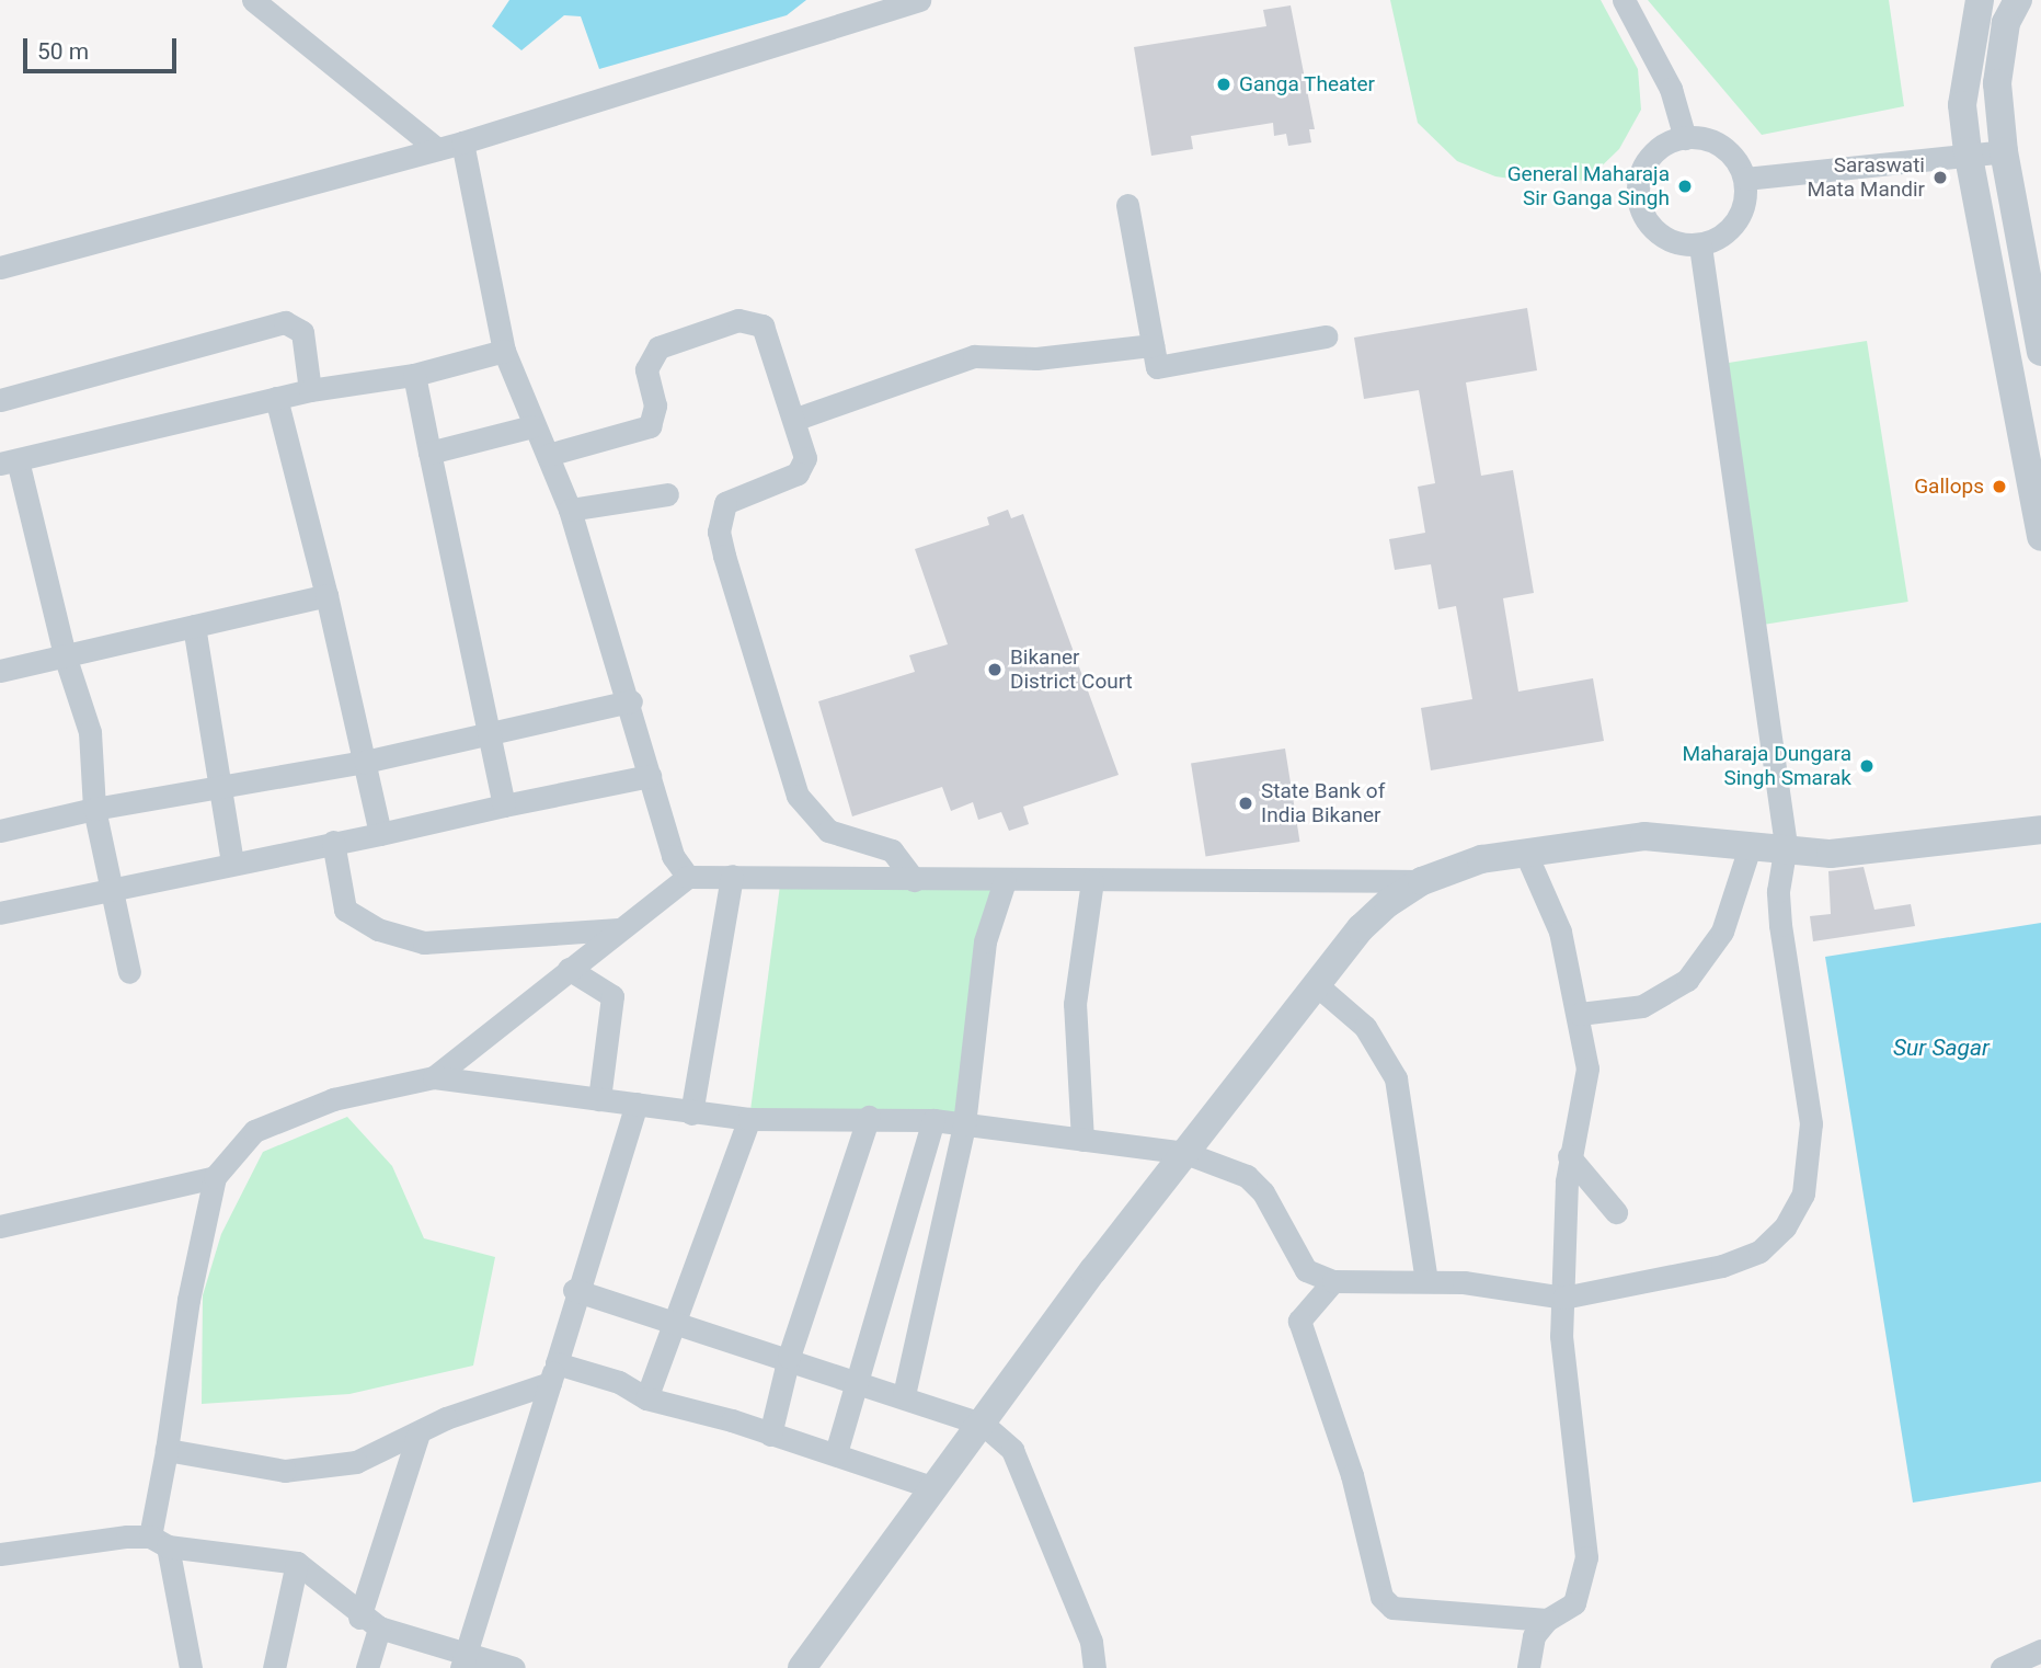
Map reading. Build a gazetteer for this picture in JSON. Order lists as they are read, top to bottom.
{
  "water": ["Sur Sagar"],
  "places": [
    "Ganga Theater",
    "Saraswati Mata Mandir",
    "General Maharaja Sir Ganga Singh",
    "Gallops",
    "Bikaner District Court",
    "Maharaja Dungara Singh Smarak",
    "State Bank of India Bikaner"
  ],
  "scale_bar": "50 m"
}
